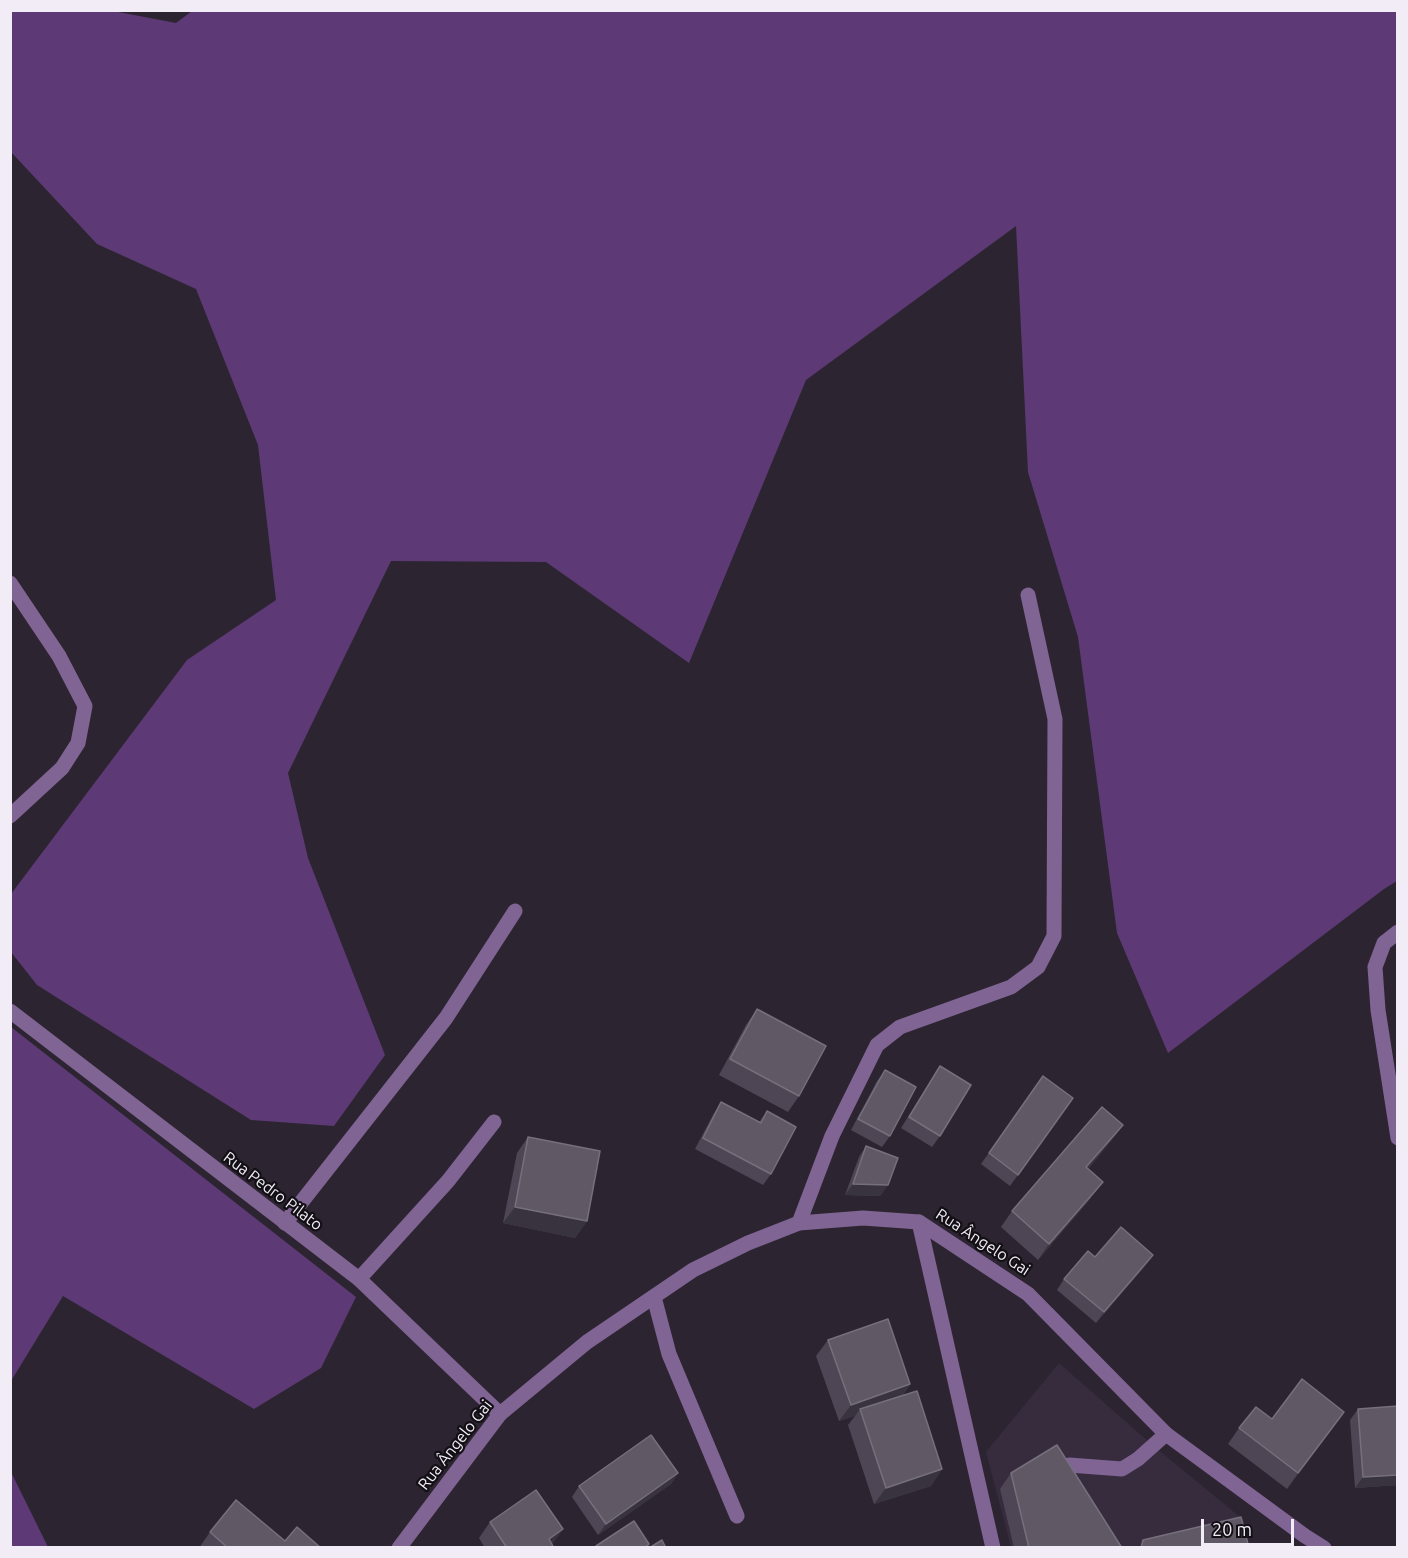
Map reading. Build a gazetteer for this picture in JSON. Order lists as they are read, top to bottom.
{
  "streets": {
    "street": ["Rua Pedro Pilato", "Rua Ângelo Gai"]
  },
  "crossings": [
    ["Rua Pedro Pilato", "Rua Ângelo Gai"]
  ],
  "scale_bar": "20 m"
}
